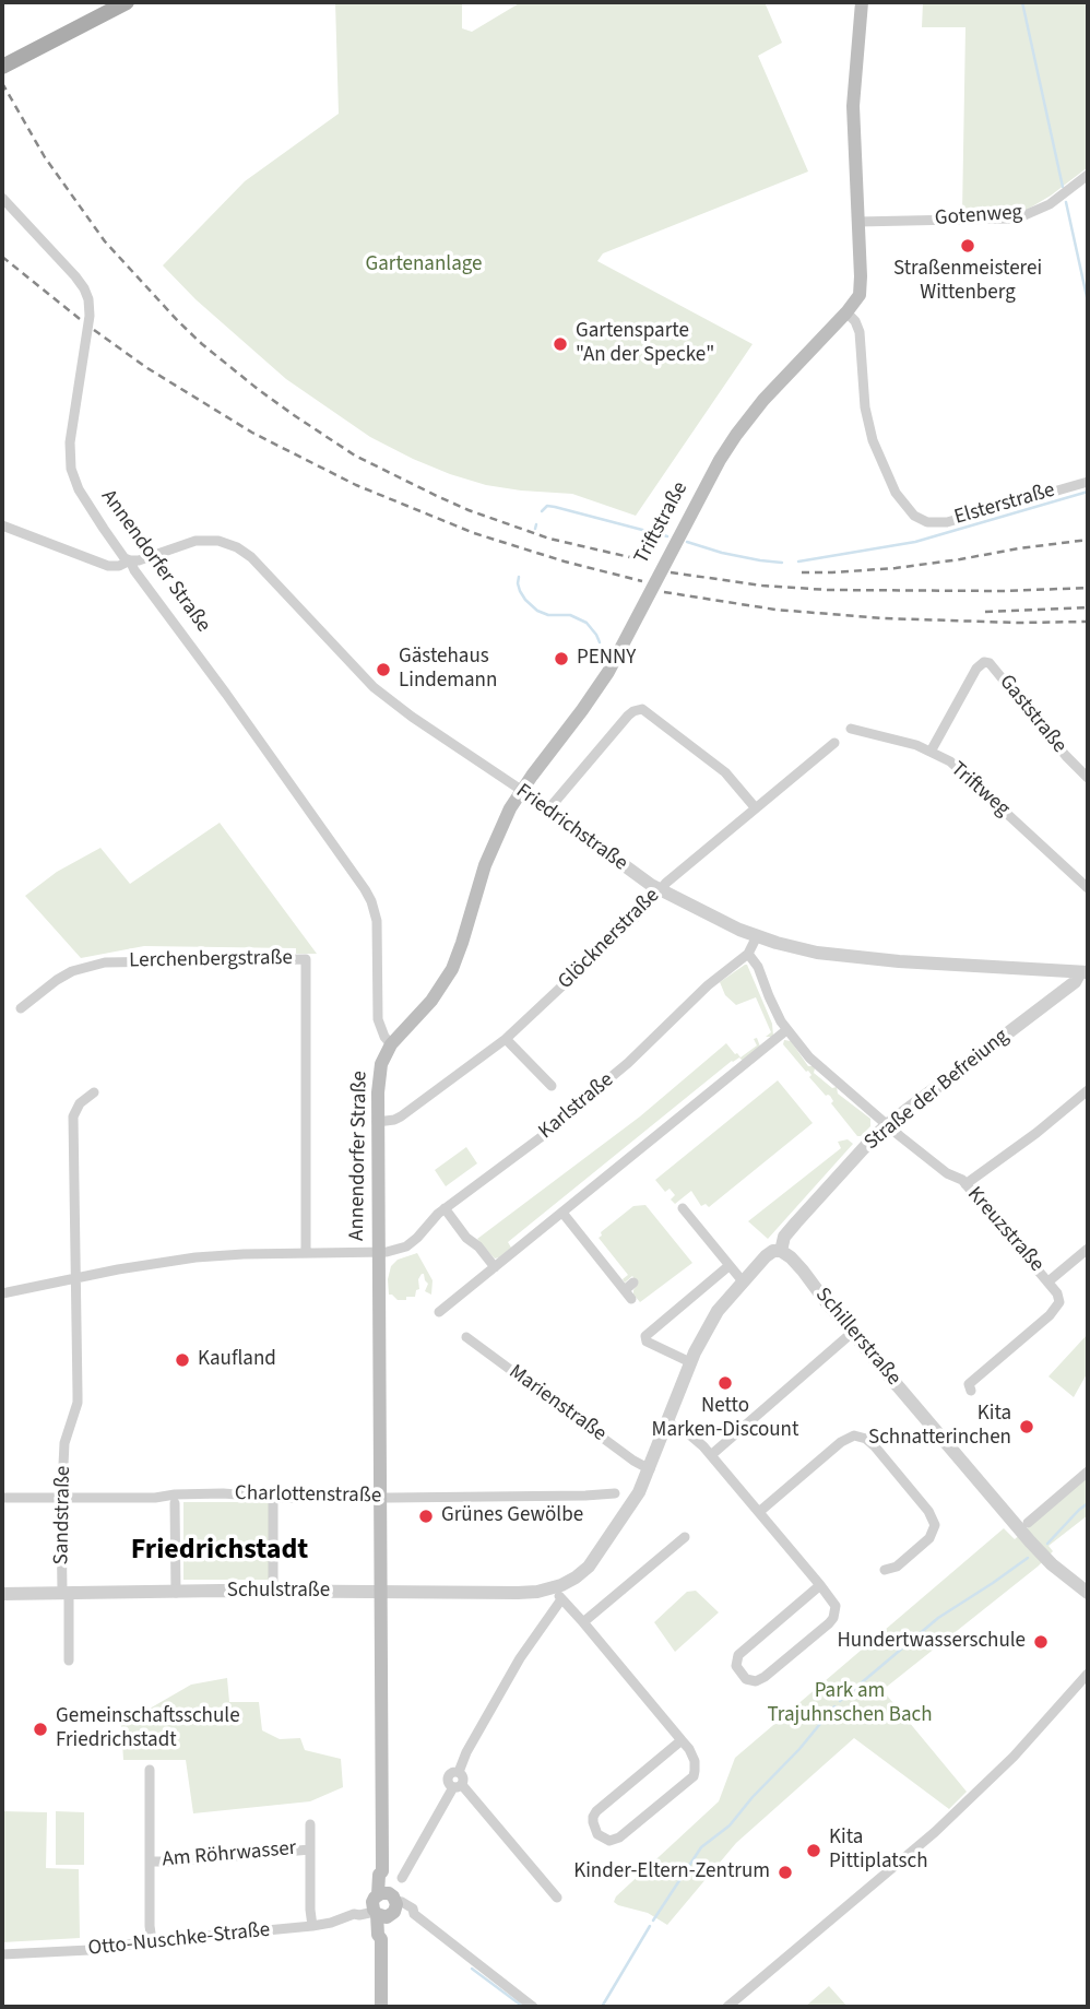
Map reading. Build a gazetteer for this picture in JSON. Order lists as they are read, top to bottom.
{
  "streets": {
    "main road": ["Triftstraße", "Annendorfer Straße"],
    "street": [
      "Gotenweg",
      "Elsterstraße",
      "Gaststraße",
      "Triftweg",
      "Friedrichstraße",
      "Glöcknerstraße",
      "Lerchenbergstraße",
      "Straße der Befreiung",
      "Karlstraße",
      "Kreuzstraße",
      "Schillerstraße",
      "Marienstraße",
      "Charlottenstraße",
      "Sandstraße",
      "Schulstraße",
      "Am Röhrwasser",
      "Otto-Nuschke-Straße"
    ]
  },
  "crossings": [
    ["Gotenweg", "Triftstraße"],
    ["Elsterstraße", "Triftstraße"],
    ["Triftstraße", "Annendorfer Straße"],
    ["Triftstraße", "Friedrichstraße"],
    ["Annendorfer Straße", "Friedrichstraße"],
    ["Annendorfer Straße", "Glöcknerstraße"],
    ["Annendorfer Straße", "Karlstraße"],
    ["Annendorfer Straße", "Charlottenstraße"],
    ["Annendorfer Straße", "Schulstraße"],
    ["Annendorfer Straße", "Otto-Nuschke-Straße"],
    ["Gaststraße", "Triftweg"],
    ["Friedrichstraße", "Glöcknerstraße"],
    ["Friedrichstraße", "Straße der Befreiung"],
    ["Friedrichstraße", "Karlstraße"],
    ["Straße der Befreiung", "Kreuzstraße"],
    ["Straße der Befreiung", "Schillerstraße"],
    ["Straße der Befreiung", "Marienstraße"],
    ["Straße der Befreiung", "Schulstraße"],
    ["Karlstraße", "Kreuzstraße"],
    ["Charlottenstraße", "Sandstraße"],
    ["Sandstraße", "Schulstraße"],
    ["Am Röhrwasser", "Otto-Nuschke-Straße"]
  ],
  "districts": ["Friedrichstadt"],
  "parks": ["Gartenanlage", "Park am Trajuhnschen Bach"],
  "places": [
    "Straßenmeisterei Wittenberg",
    "Gartensparte \"An der Specke\"",
    "PENNY",
    "Gästehaus Lindemann",
    "Kaufland",
    "Netto Marken-Discount",
    "Kita Schnatterinchen",
    "Grünes Gewölbe",
    "Hundertwasserschule",
    "Gemeinschaftsschule Friedrichstadt",
    "Kita Pittiplatsch",
    "Kinder-Eltern-Zentrum"
  ]
}
